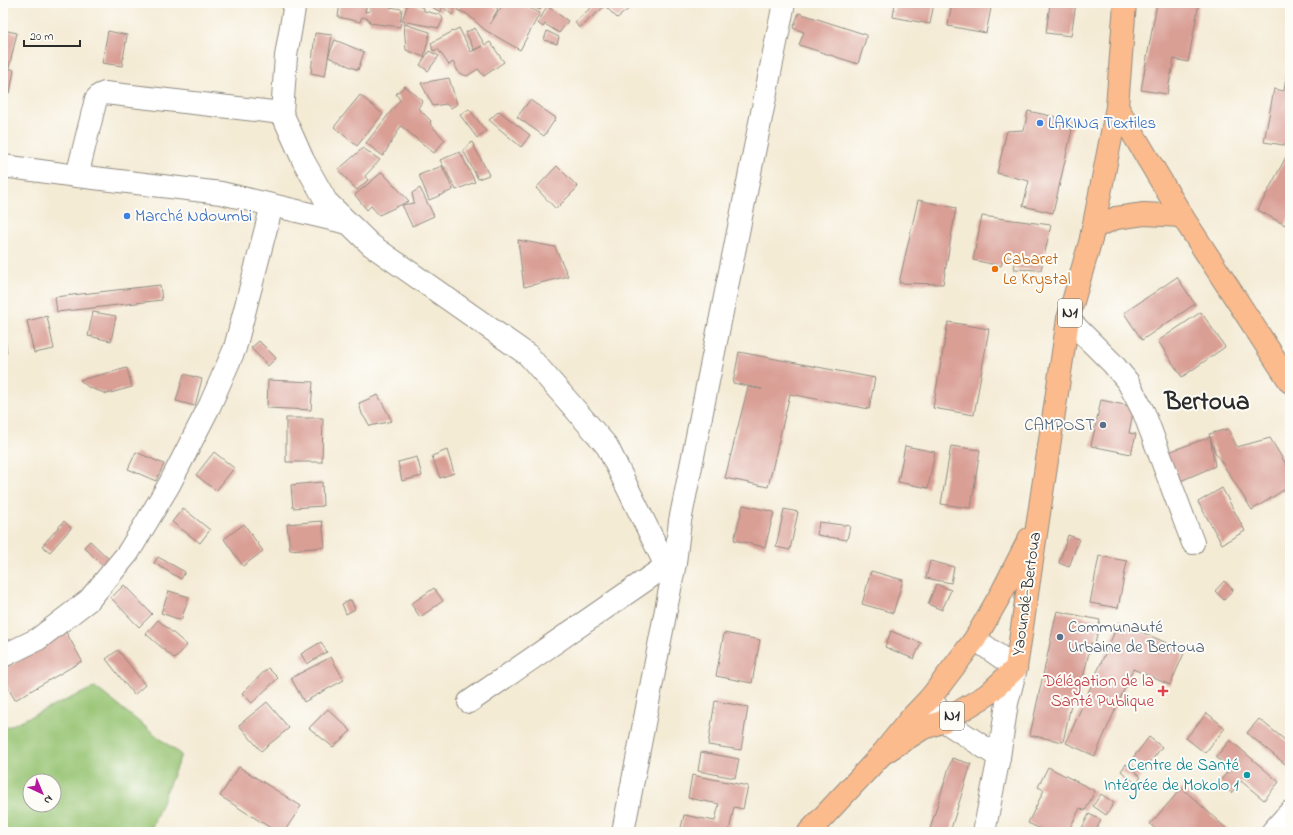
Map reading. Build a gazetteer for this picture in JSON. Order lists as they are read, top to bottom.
{
  "streets": {
    "main road": ["N1", "Yaoundé-Bertoua"]
  },
  "crossings": [
    ["N1", "Yaoundé-Bertoua"]
  ],
  "districts": ["Bertoua"],
  "places": {
    "other": [
      "LAKING Textiles",
      "Marché Ndoumbi",
      "Cabaret Le Krystal",
      "CAMPOST",
      "Communauté Urbaine de Bertoua",
      "Centre de Santé Intégrée de Mokolo 1"
    ],
    "health": ["Délégation de la Santé Publique"]
  },
  "scale_bar": "20 m",
  "north": "bottom right"
}
